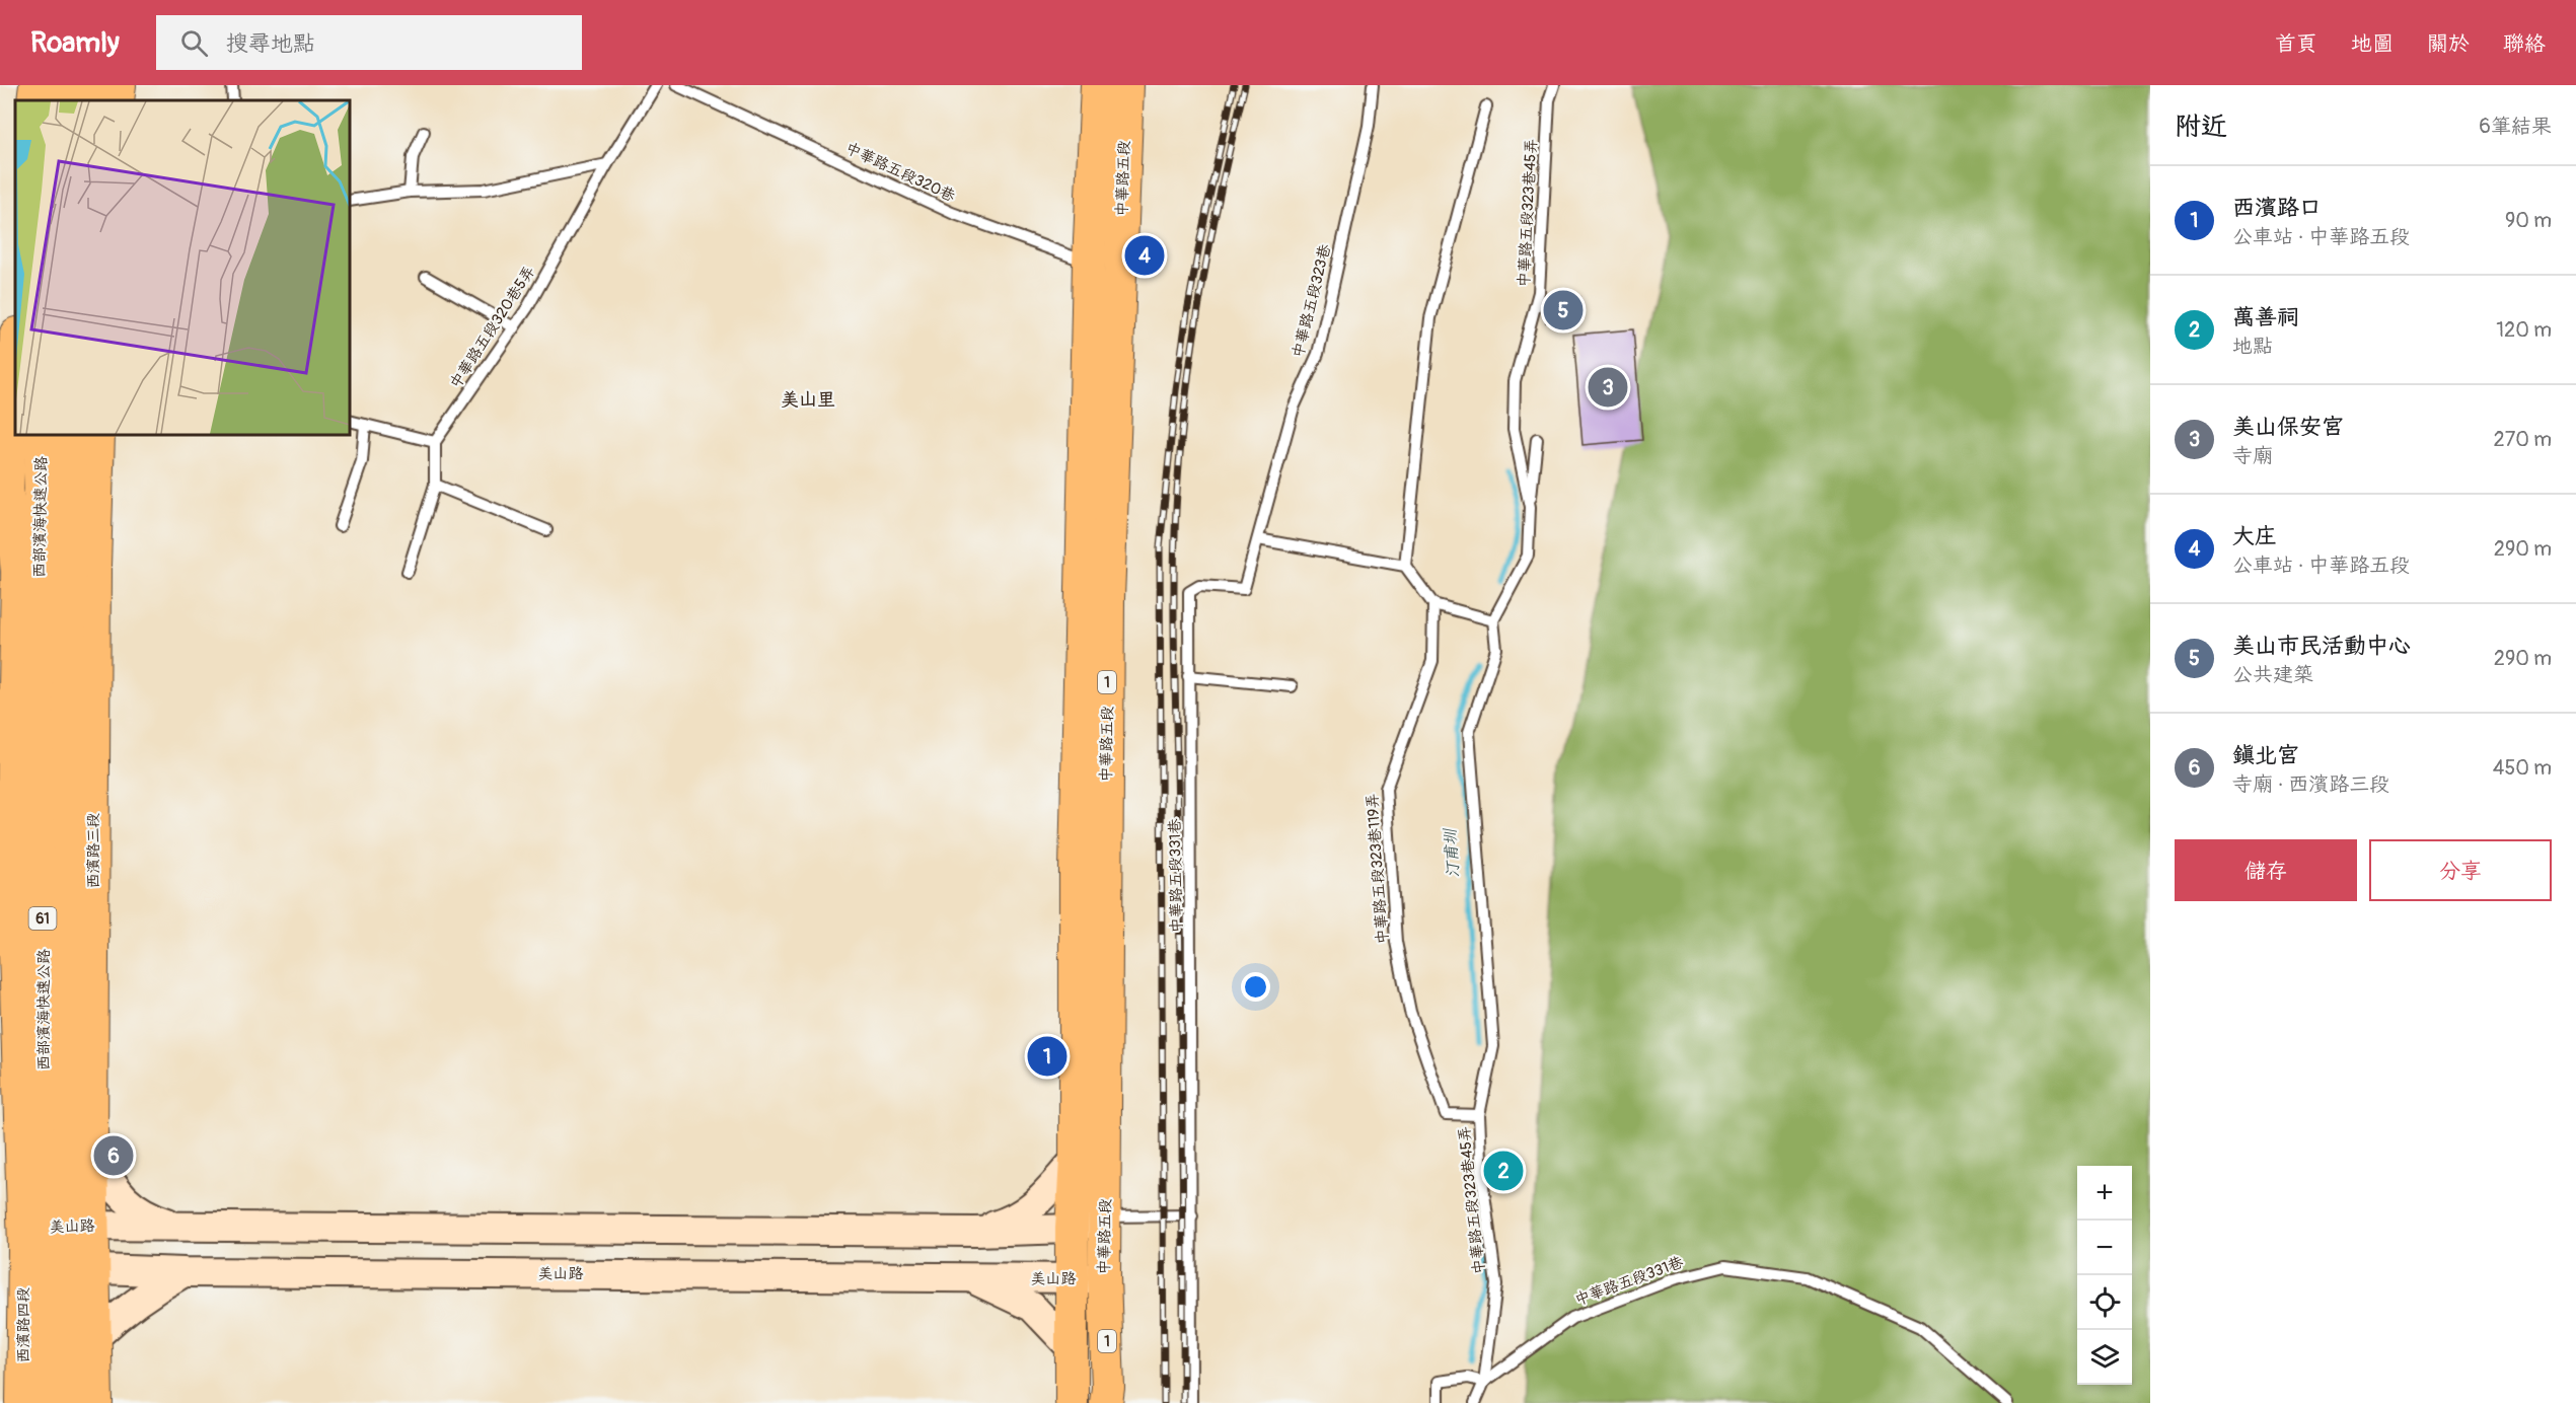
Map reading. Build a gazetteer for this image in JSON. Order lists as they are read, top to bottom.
{
  "streets": {
    "highway": ["西部濱海快速公路", "61"],
    "main road": [
      "中華路五段",
      "1",
      "西濱路三段",
      "西濱路四段"
    ],
    "street": ["美山路"],
    "lane": [
      "中華路五段320巷",
      "中華路五段323巷45弄",
      "中華路五段323巷",
      "中華路五段320巷5弄",
      "中華路五段323巷119弄",
      "中華路五段331巷"
    ]
  },
  "crossings": [
    ["中華路五段320巷", "中華路五段"],
    ["中華路五段", "美山路"],
    ["中華路五段323巷45弄", "中華路五段323巷119弄"],
    ["中華路五段323巷45弄", "中華路五段331巷"],
    ["中華路五段323巷", "中華路五段331巷"],
    ["西部濱海快速公路", "西濱路三段"],
    ["西部濱海快速公路", "61"],
    ["西部濱海快速公路", "美山路"],
    ["西部濱海快速公路", "西濱路四段"],
    ["西濱路三段", "61"],
    ["西濱路三段", "美山路"],
    ["西濱路三段", "西濱路四段"],
    ["61", "美山路"],
    ["61", "西濱路四段"],
    ["美山路", "西濱路四段"]
  ],
  "districts": ["美山里"],
  "water": ["汀甫圳"],
  "page": {
    "header": "Roamly",
    "search": "搜尋地點",
    "nav": [
      "首頁",
      "地圖",
      "關於",
      "聯絡"
    ],
    "heading": ["附近", "6筆結果"],
    "list": [
      {
        "mark": "1",
        "name": "西濱路口",
        "note": "公車站 · 中華路五段",
        "value": "90 m"
      },
      {
        "mark": "2",
        "name": "萬善祠",
        "note": "地點",
        "value": "120 m"
      },
      {
        "mark": "3",
        "name": "美山保安宮",
        "note": "寺廟",
        "value": "270 m"
      },
      {
        "mark": "4",
        "name": "大庄",
        "note": "公車站 · 中華路五段",
        "value": "290 m"
      },
      {
        "mark": "5",
        "name": "美山市民活動中心",
        "note": "公共建築",
        "value": "290 m"
      },
      {
        "mark": "6",
        "name": "鎮北宮",
        "note": "寺廟 · 西濱路三段",
        "value": "450 m"
      }
    ],
    "pins": [
      "4",
      "5",
      "3",
      "1",
      "6",
      "2"
    ],
    "buttons": ["儲存", "分享"],
    "map_buttons": ["+", "−"]
  }
}
